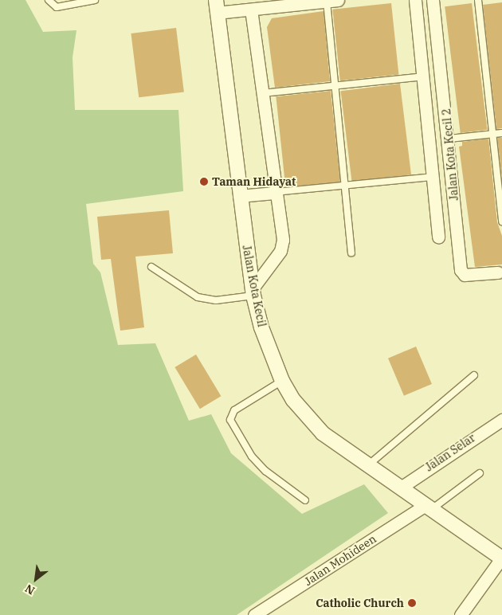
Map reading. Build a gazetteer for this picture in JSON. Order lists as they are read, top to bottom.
{
  "streets": {
    "street": [
      "Jalan Kota Kecil 2",
      "Jalan Kota Kecil",
      "Jalan Selar",
      "Jalan Mohideen"
    ]
  },
  "crossings": [
    ["Jalan Kota Kecil", "Jalan Selar"],
    ["Jalan Kota Kecil", "Jalan Mohideen"]
  ],
  "places": ["Taman Hidayat", "Catholic Church"],
  "north": "bottom left"
}
